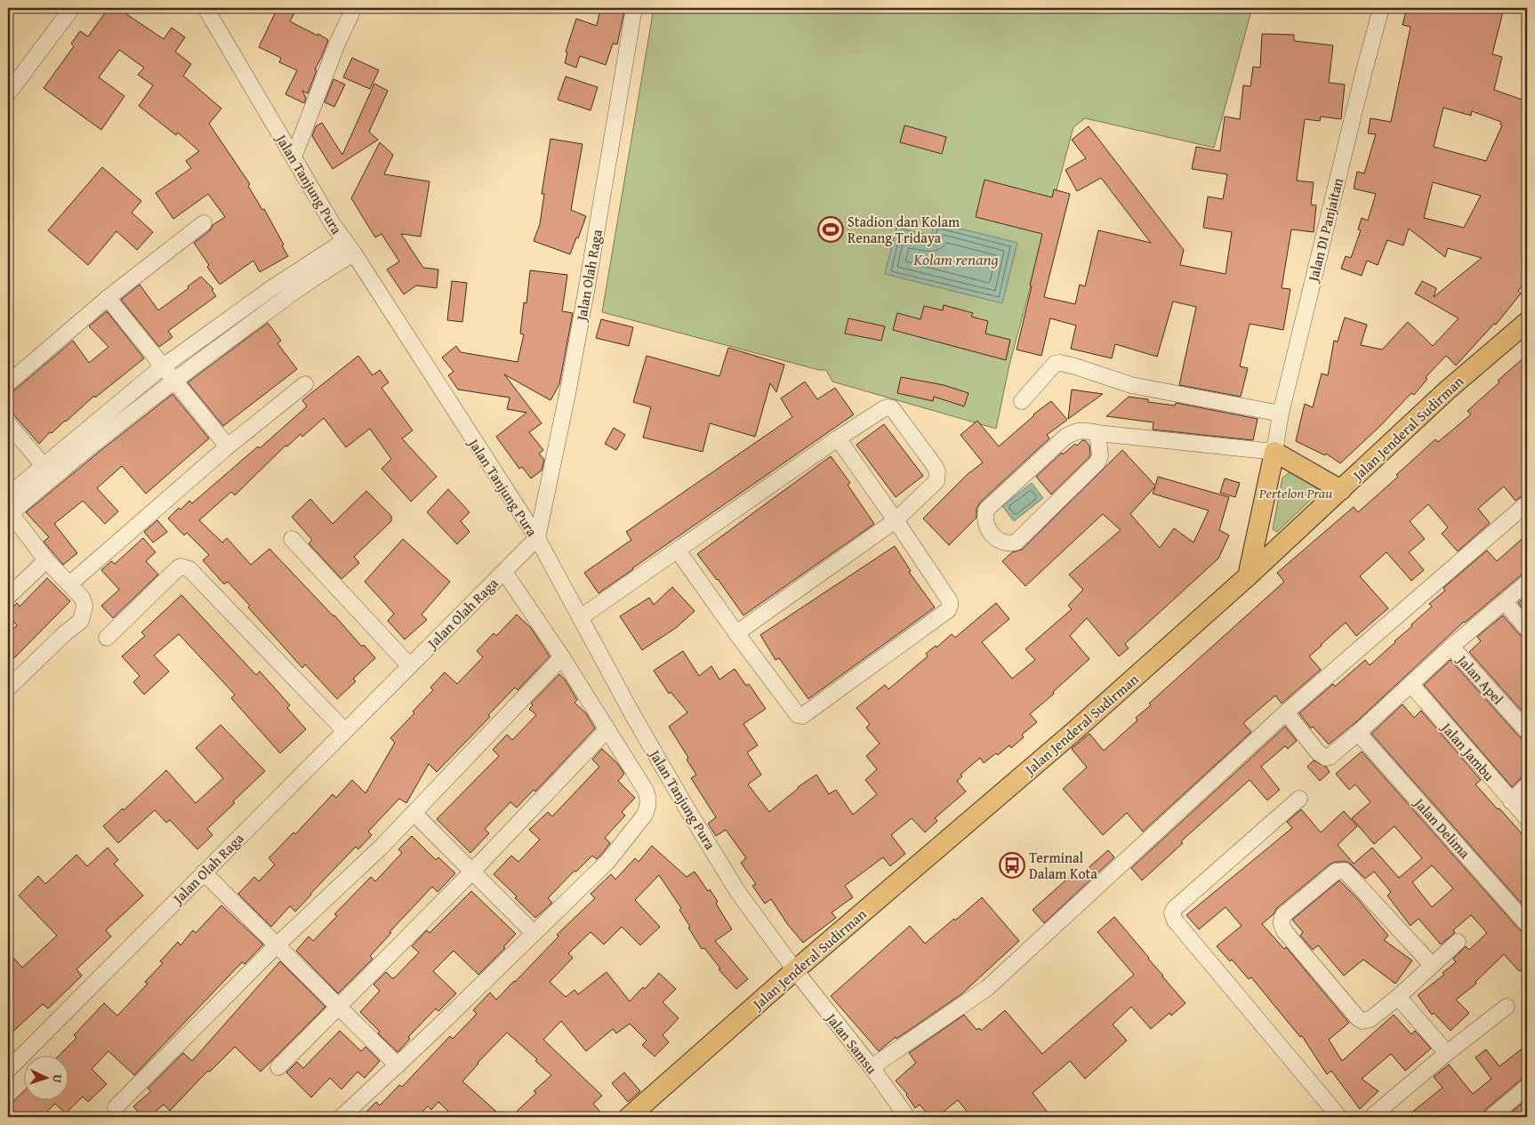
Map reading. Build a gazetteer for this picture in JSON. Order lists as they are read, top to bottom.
{
  "streets": {
    "main road": ["Jalan Jenderal Sudirman"],
    "street": [
      "Jalan Tanjung Pura",
      "Jalan DI Panjaitan",
      "Jalan Olah Raga",
      "Jalan Apel",
      "Jalan Jambu",
      "Jalan Delima",
      "Jalan Samsu"
    ]
  },
  "crossings": [
    ["Jalan Tanjung Pura", "Jalan Olah Raga"],
    ["Jalan Tanjung Pura", "Jalan Jenderal Sudirman"],
    ["Jalan Tanjung Pura", "Jalan Samsu"],
    ["Jalan Jenderal Sudirman", "Jalan Samsu"]
  ],
  "water": ["Kolam renang"],
  "parks": ["Pertelon Prau"],
  "places": {
    "sports": ["Stadion dan Kolam Renang Tridaya"],
    "bus stop": ["Terminal Dalam Kota"]
  },
  "north": "right"
}
